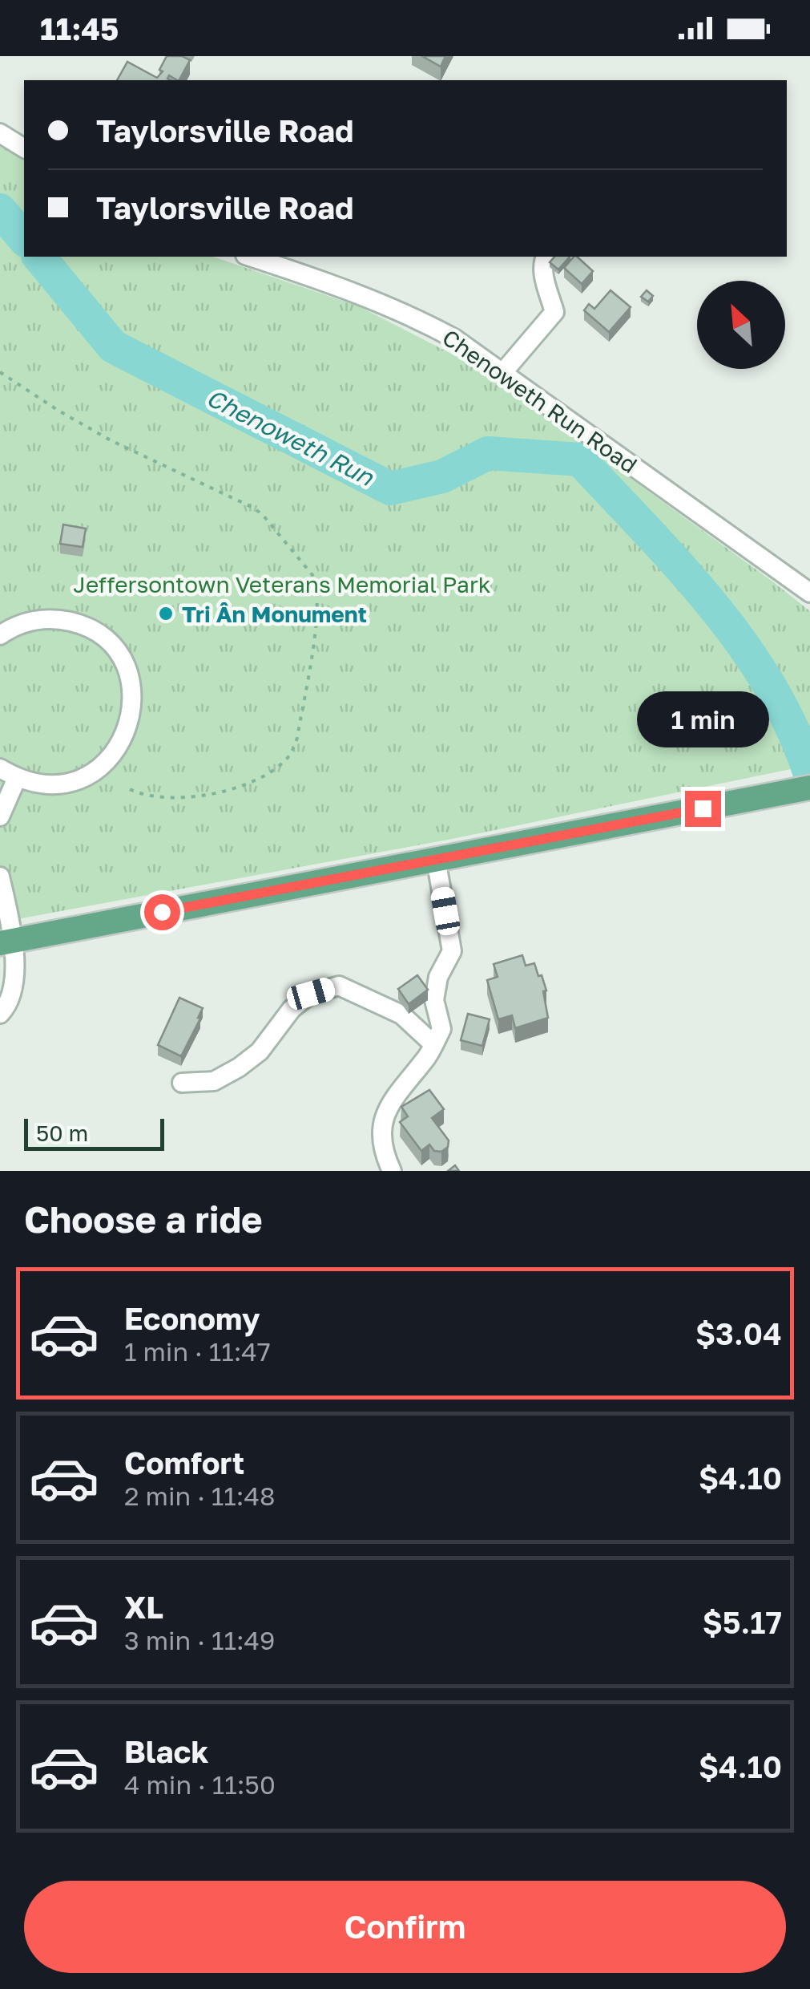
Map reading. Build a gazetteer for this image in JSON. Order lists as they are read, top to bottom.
{
  "streets": {
    "street": ["Chenoweth Run Road"]
  },
  "water": ["Chenoweth Run"],
  "parks": ["Jeffersontown Veterans Memorial Park"],
  "places": ["Tri Ân Monument"],
  "scale_bar": "50 m",
  "north": "top left",
  "page": {
    "status": "11:45",
    "banner": ["Taylorsville Road", "Taylorsville Road"],
    "bubble": "1 min",
    "scale": "50 m",
    "heading": "Choose a ride",
    "list": [
      {
        "name": "Economy",
        "note": "1 min · 11:47",
        "value": "$3.04"
      },
      {
        "name": "Comfort",
        "note": "2 min · 11:48",
        "value": "$4.10"
      },
      {
        "name": "XL",
        "note": "3 min · 11:49",
        "value": "$5.17"
      },
      {
        "name": "Black",
        "note": "4 min · 11:50",
        "value": "$4.10"
      }
    ],
    "buttons": "Confirm"
  }
}
